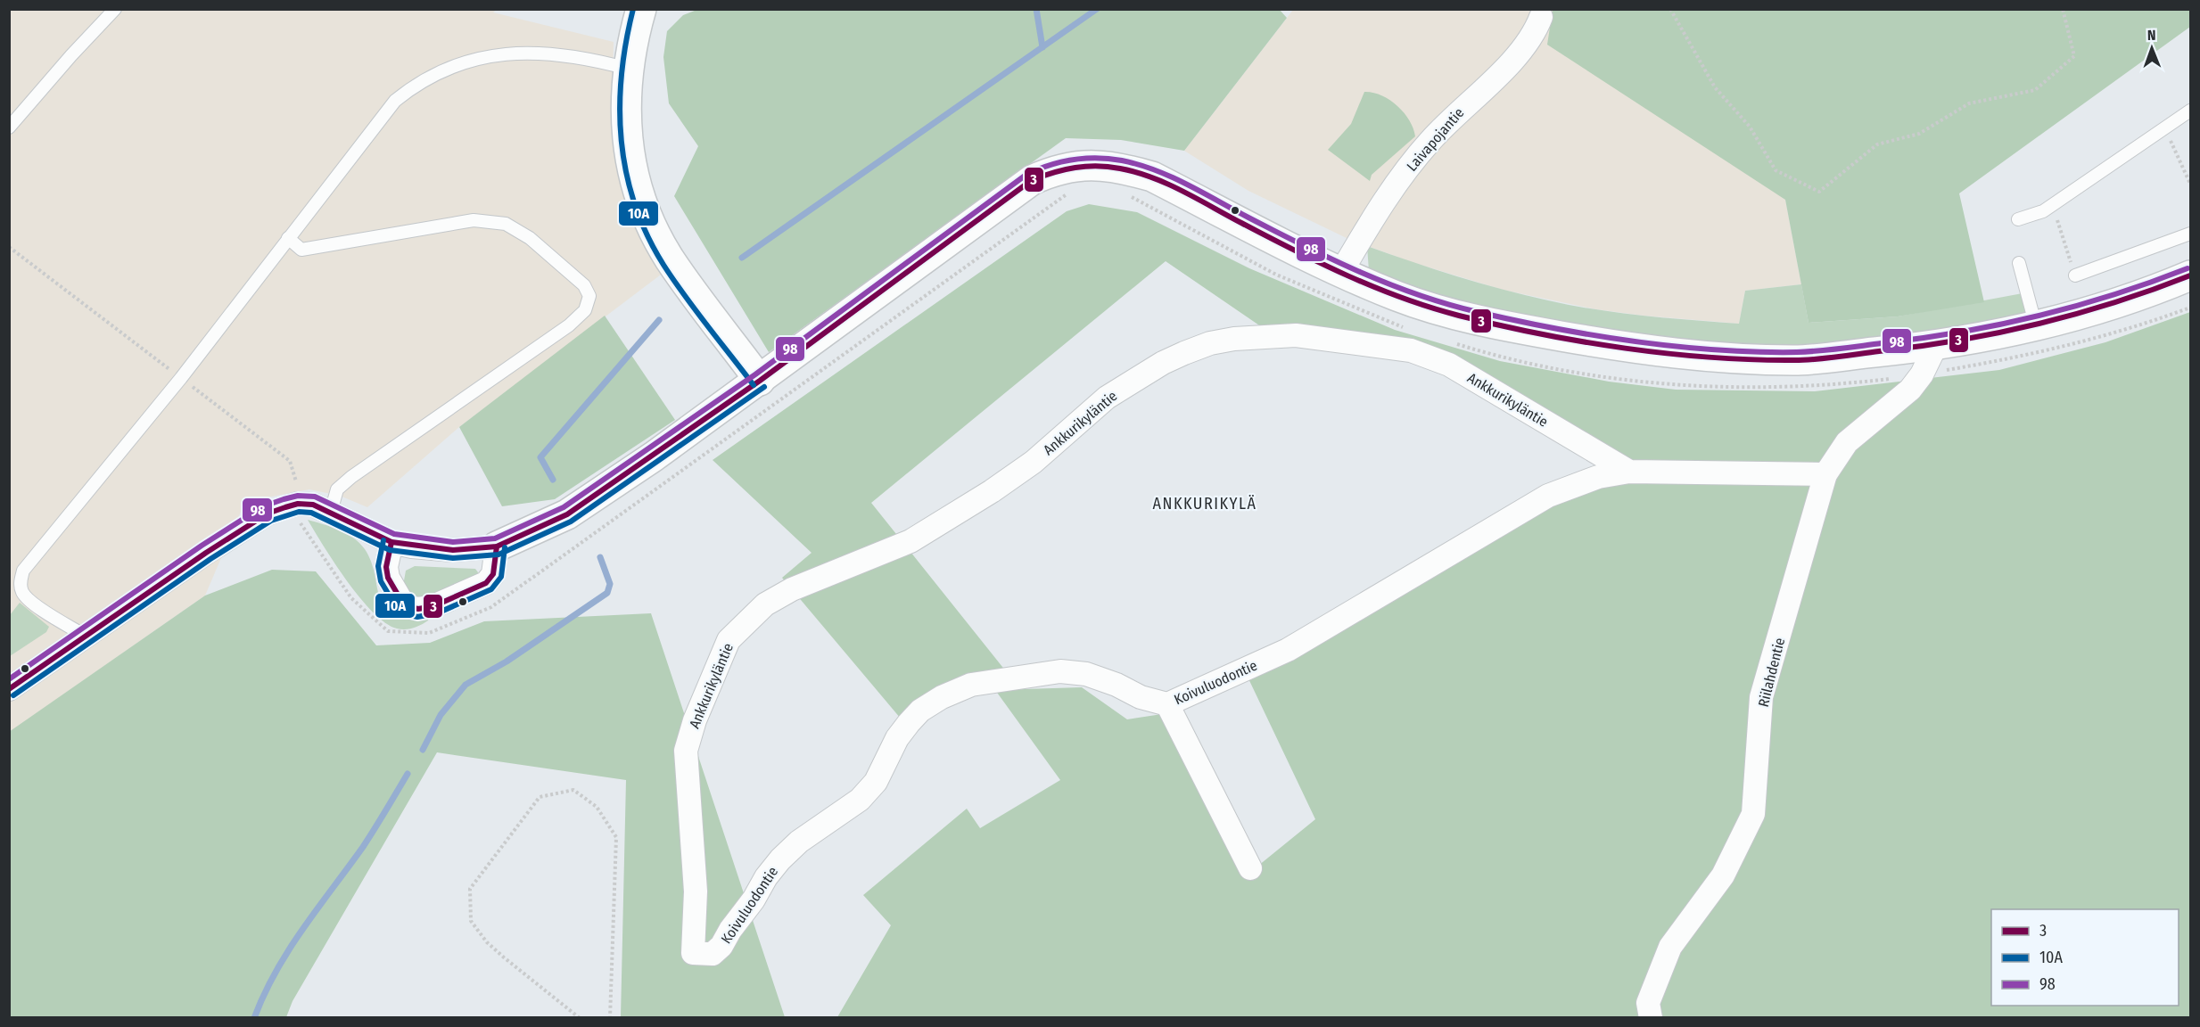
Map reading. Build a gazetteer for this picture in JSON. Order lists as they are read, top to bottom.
{
  "streets": {
    "street": [
      "Laivapojantie",
      "Ankkurikyläntie",
      "Riilahdentie",
      "Koivuluodontie"
    ]
  },
  "crossings": [
    ["Ankkurikyläntie", "Riilahdentie"],
    ["Ankkurikyläntie", "Koivuluodontie"]
  ],
  "districts": ["ANKKURIKYLÄ"],
  "lines": ["transit line 10A", "transit line 98", "transit line 3"],
  "legend": ["3", "10A", "98"],
  "north": "top"
}
